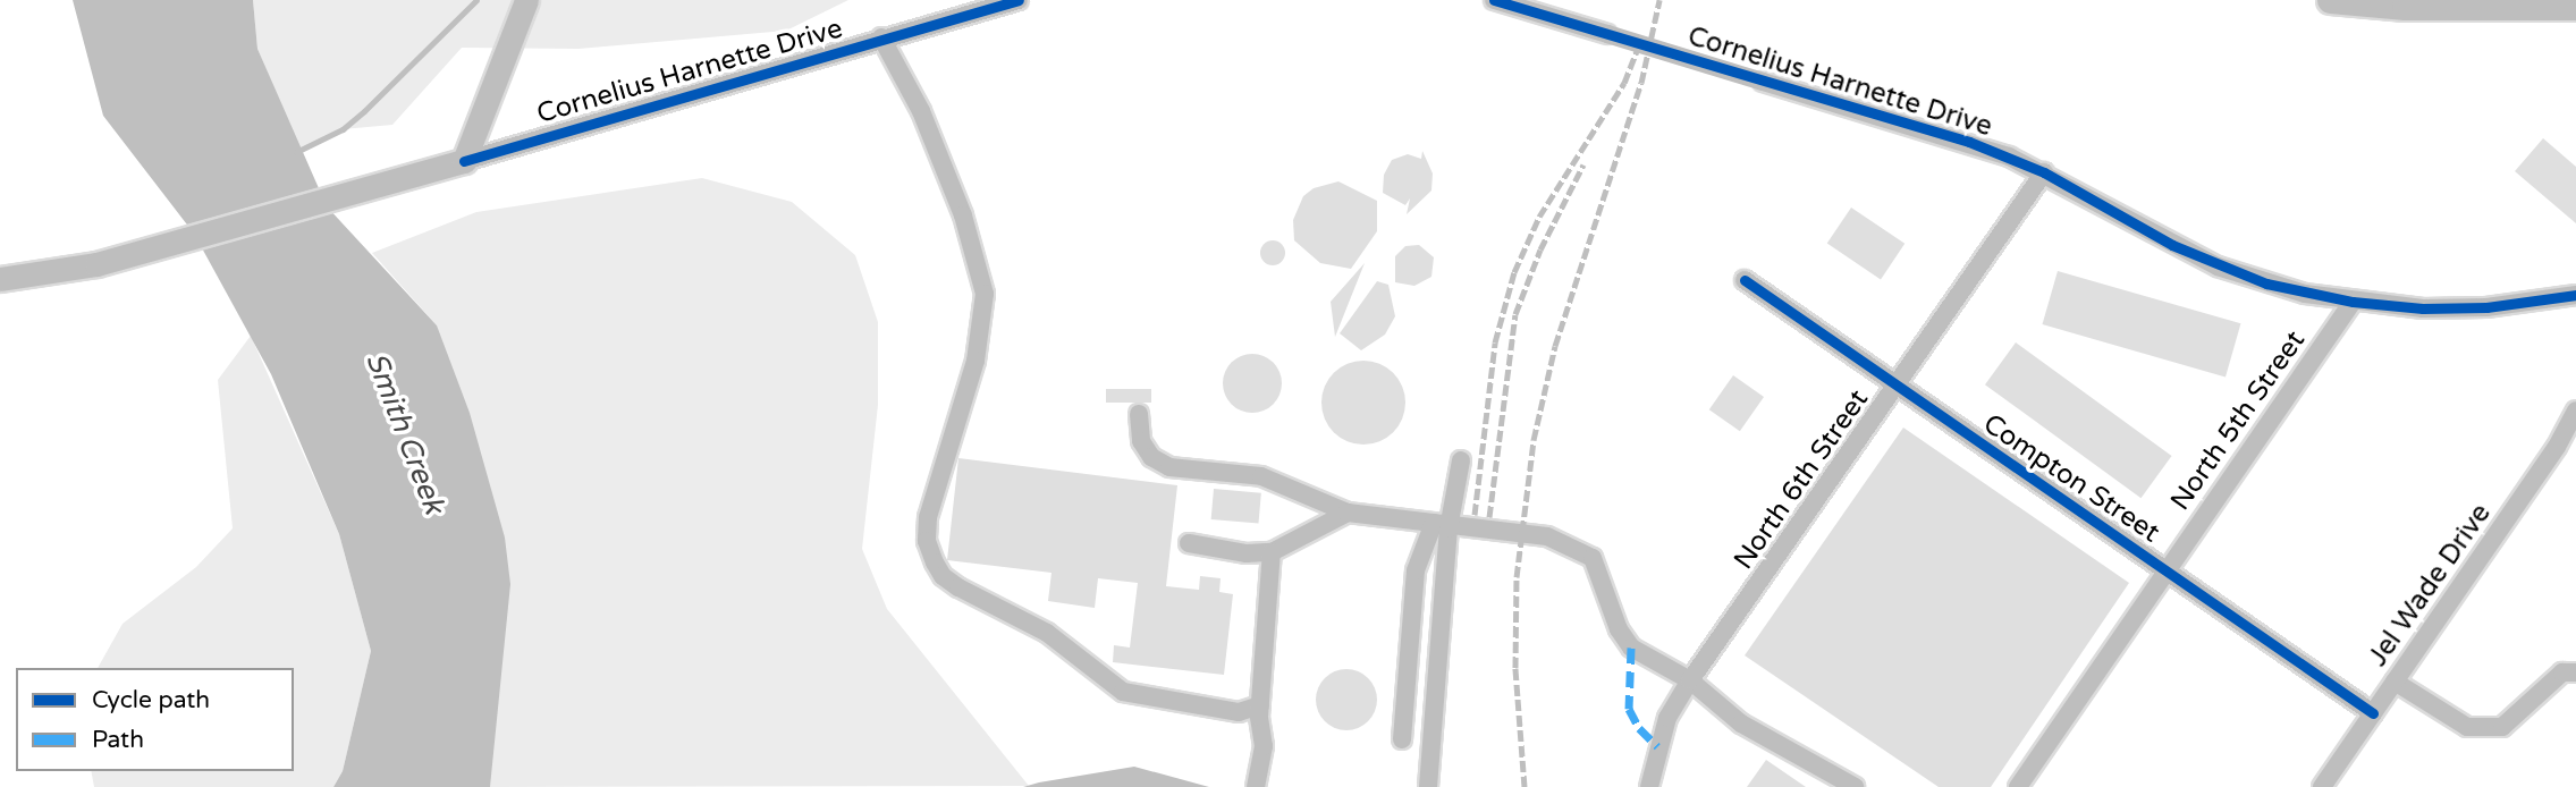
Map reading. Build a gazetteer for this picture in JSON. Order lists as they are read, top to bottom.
{
  "streets": {
    "street": [
      "Cornelius Harnette Drive",
      "North 5th Street",
      "Compton Street",
      "North 6th Street",
      "Jel Wade Drive"
    ]
  },
  "crossings": [
    ["Cornelius Harnette Drive", "North 5th Street"],
    ["Cornelius Harnette Drive", "North 6th Street"],
    ["North 5th Street", "Compton Street"],
    ["Compton Street", "North 6th Street"],
    ["Compton Street", "Jel Wade Drive"]
  ],
  "water": ["Smith Creek"],
  "legend": ["Cycle path", "Path"]
}
